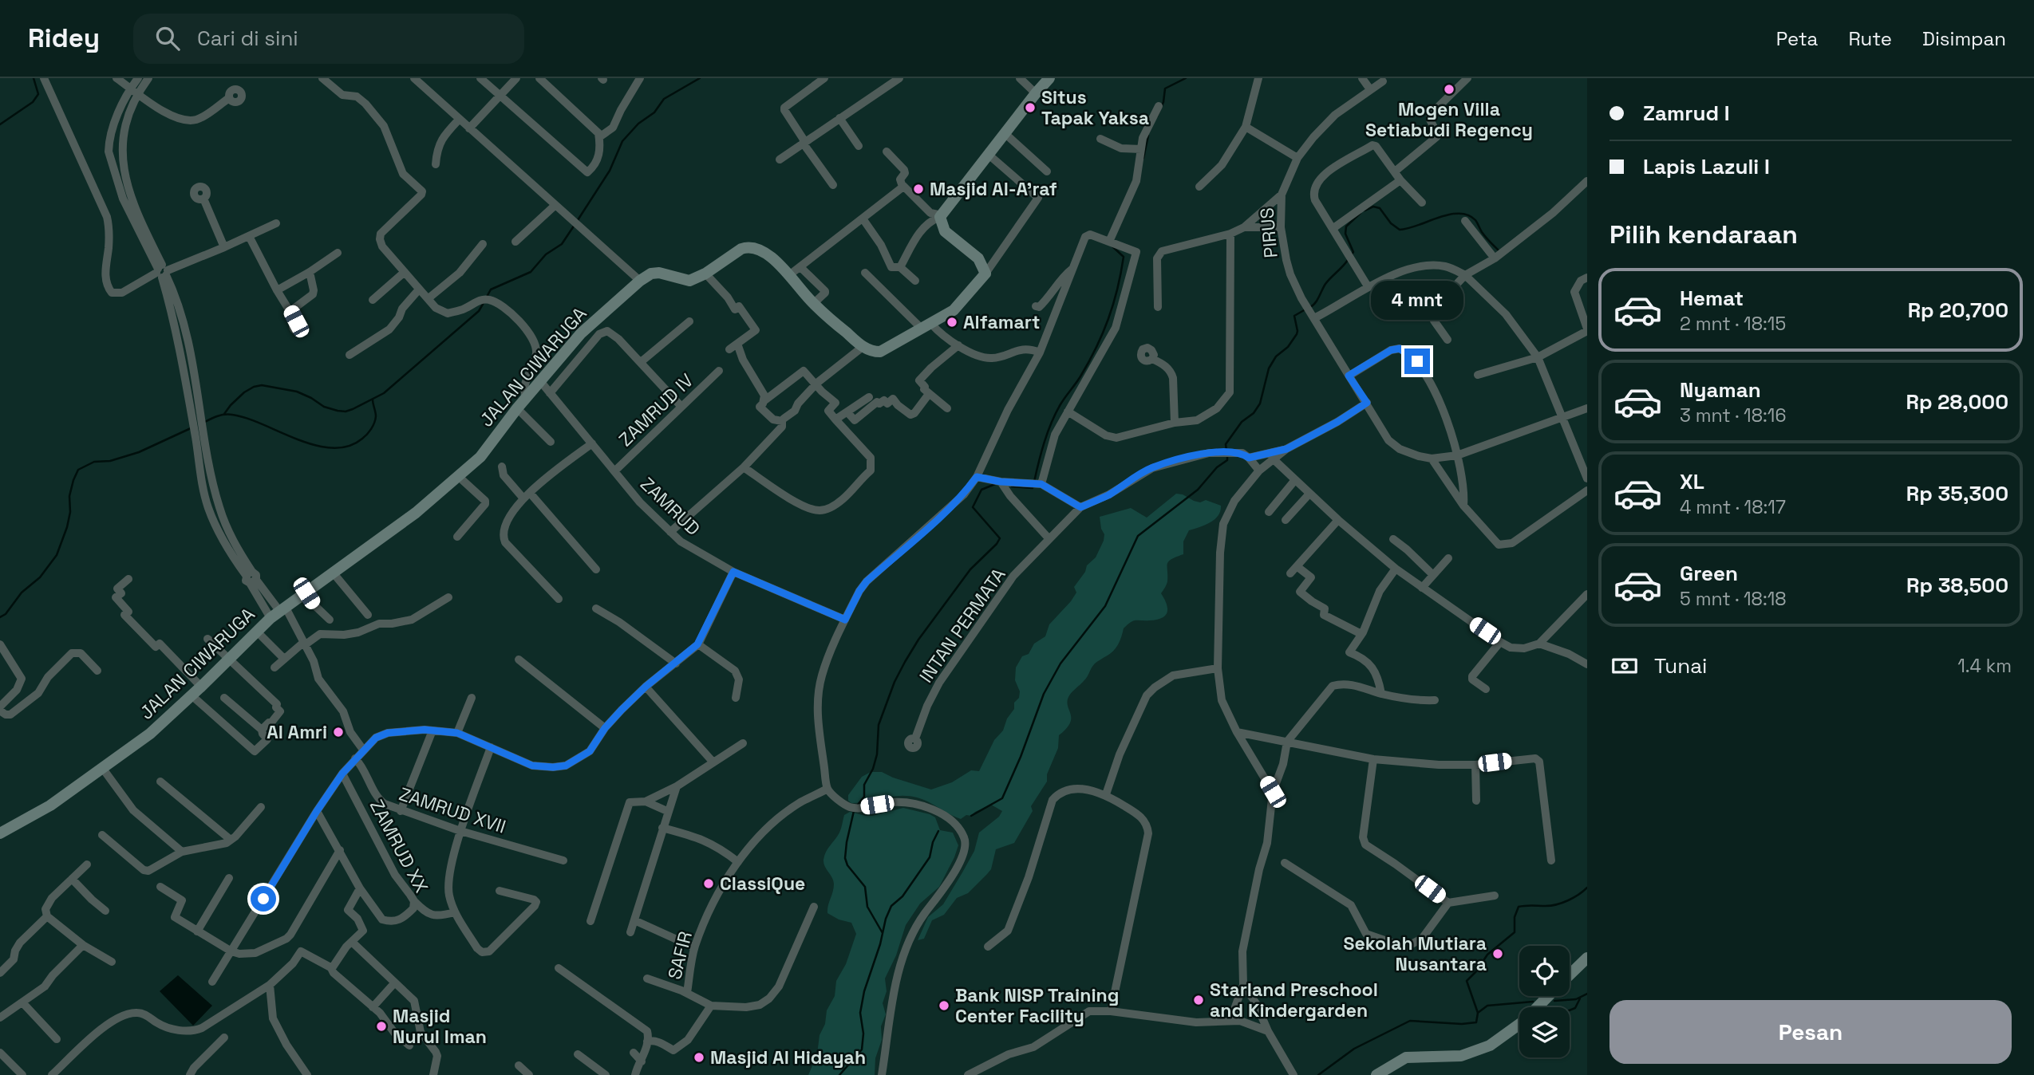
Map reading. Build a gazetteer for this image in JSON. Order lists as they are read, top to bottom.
{
  "streets": {
    "street": [
      "PIRUS",
      "JALAN CIWARUGA",
      "ZAMRUD IV",
      "ZAMRUD",
      "INTAN PERMATA",
      "ZAMRUD XVII",
      "ZAMRUD XX",
      "SAFIR"
    ]
  },
  "crossings": [
    ["JALAN CIWARUGA", "ZAMRUD"],
    ["ZAMRUD IV", "ZAMRUD"]
  ],
  "places": [
    "Mogen Villa Setiabudi Regency",
    "Situs Tapak Yaksa",
    "Masjid Al-A'raf",
    "Alfamart",
    "Al Amri",
    "ClassiQue",
    "Sekolah Mutiara Nusantara",
    "Starland Preschool and Kindergarden",
    "Bank NISP Training Center Facility",
    "Masjid Nurul Iman",
    "Masjid Al Hidayah"
  ],
  "page": {
    "header": "Ridey",
    "search": "Cari di sini",
    "nav": ["Peta", "Rute", "Disimpan"],
    "banner": ["Zamrud I", "Lapis Lazuli I"],
    "heading": "Pilih kendaraan",
    "list": [
      {
        "name": "Hemat",
        "note": "2 mnt · 18:15",
        "value": "Rp 20,700"
      },
      {
        "name": "Nyaman",
        "note": "3 mnt · 18:16",
        "value": "Rp 28,000"
      },
      {
        "name": "XL",
        "note": "4 mnt · 18:17",
        "value": "Rp 35,300"
      },
      {
        "name": "Green",
        "note": "5 mnt · 18:18",
        "value": "Rp 38,500"
      }
    ],
    "bubble": "4 mnt",
    "pay": ["Tunai", "1.4 km"],
    "buttons": "Pesan"
  }
}
